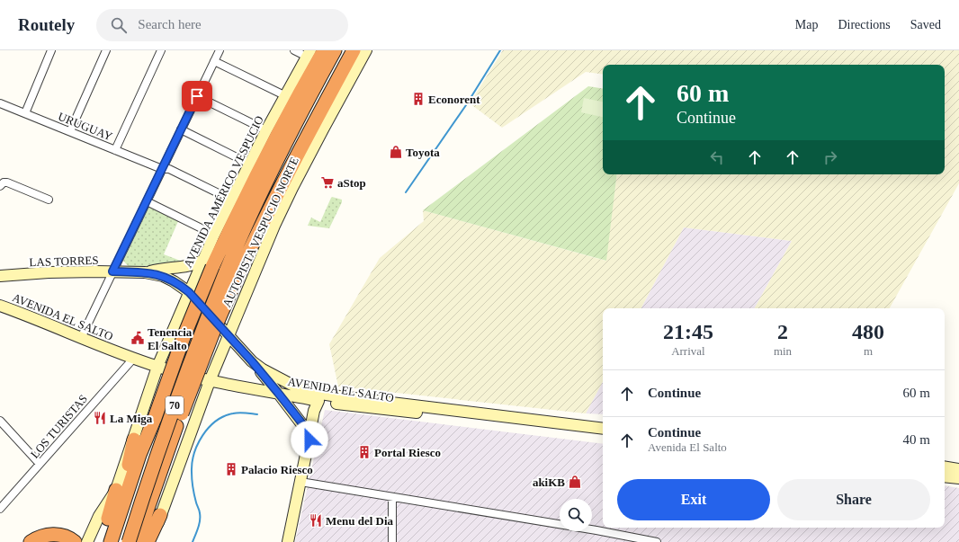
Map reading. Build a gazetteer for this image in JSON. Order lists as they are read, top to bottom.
{
  "streets": {
    "highway": ["AUTOPISTA VESPUCIO NORTE", "70"],
    "main road": ["AVENIDA AMÉRICO VESPUCIO", "LAS TORRES", "AVENIDA EL SALTO"],
    "street": ["URUGUAY", "LOS TURISTAS"]
  },
  "crossings": [
    ["URUGUAY", "AVENIDA AMÉRICO VESPUCIO"],
    ["AVENIDA AMÉRICO VESPUCIO", "LAS TORRES"],
    ["AVENIDA AMÉRICO VESPUCIO", "AVENIDA EL SALTO"],
    ["AUTOPISTA VESPUCIO NORTE", "70"],
    ["LAS TORRES", "AVENIDA EL SALTO"],
    ["AVENIDA EL SALTO", "LOS TURISTAS"]
  ],
  "places": {
    "building": ["Econorent", "Portal Riesco", "Palacio Riesco"],
    "shop": ["Toyota", "akiKB"],
    "supermarket": ["aStop"],
    "public building": ["Tenencia El Salto"],
    "restaurant": ["La Miga", "Menu del Dia"]
  },
  "page": {
    "header": "Routely",
    "search": "Search here",
    "nav": ["Map", "Directions", "Saved"],
    "turn": ["60 m", "Continue"],
    "eta": [
      "21:45",
      "Arrival",
      "2",
      "min",
      "480",
      "m"
    ],
    "list": [
      {
        "name": "Continue",
        "value": "60 m"
      },
      {
        "name": "Continue",
        "note": "Avenida El Salto",
        "value": "40 m"
      }
    ],
    "buttons": ["Exit", "Share"]
  }
}
